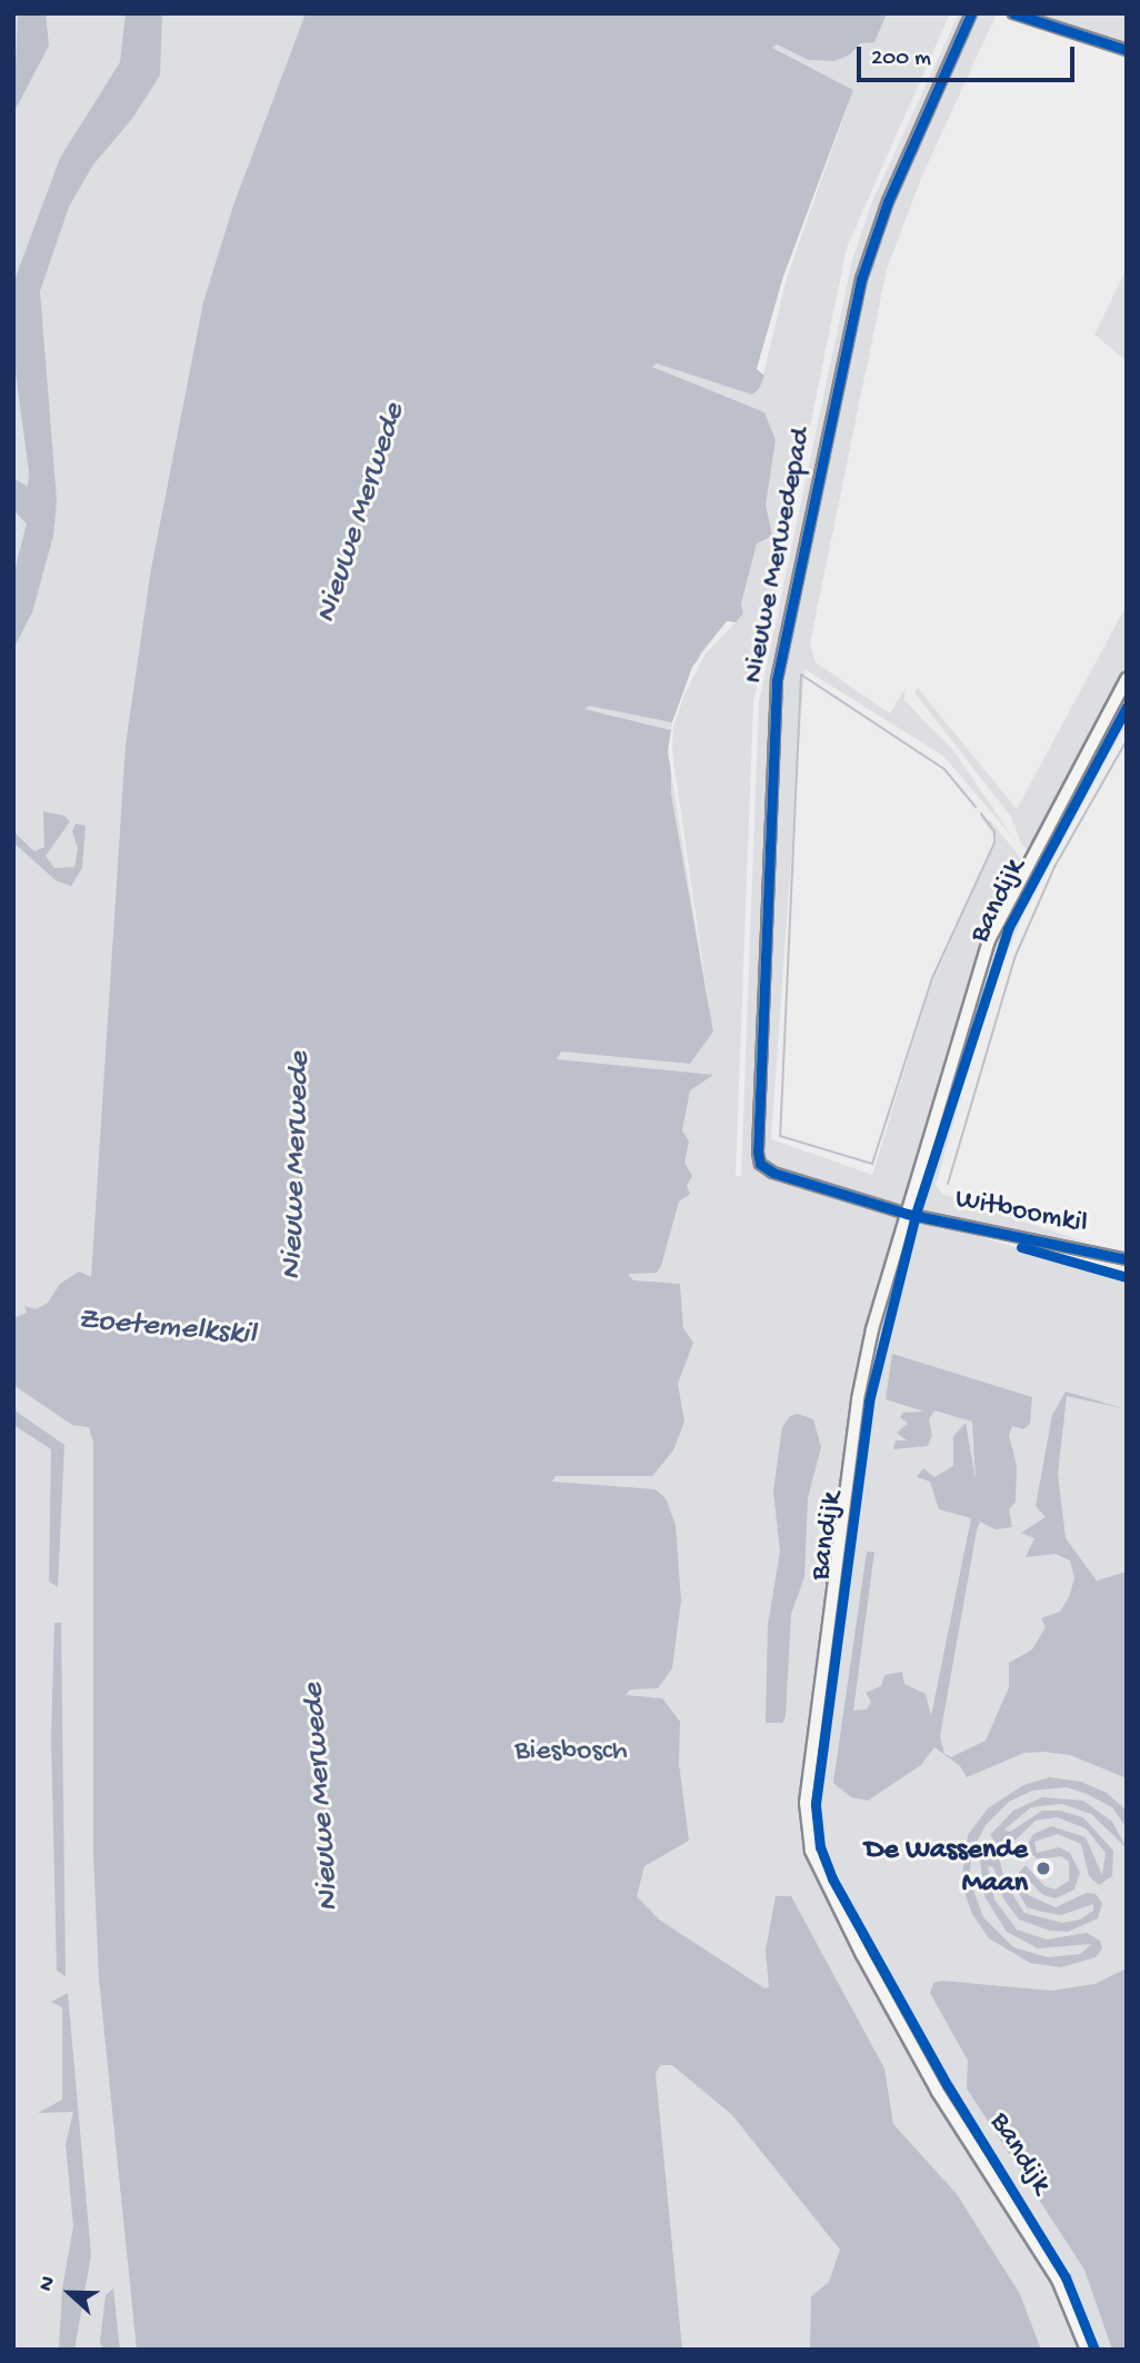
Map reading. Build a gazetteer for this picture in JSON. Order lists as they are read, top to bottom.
{
  "streets": {
    "main road": ["Bandijk"],
    "street": ["Nieuwe Merwedepad", "Witboomkil"]
  },
  "crossings": [
    ["Nieuwe Merwedepad", "Bandijk"],
    ["Nieuwe Merwedepad", "Witboomkil"],
    ["Bandijk", "Witboomkil"]
  ],
  "water": ["Nieuwe Merwede", "Zoetemelkskil"],
  "parks": ["Biesbosch"],
  "places": ["De Wassende Maan"],
  "scale_bar": "200 m",
  "north": "left"
}
